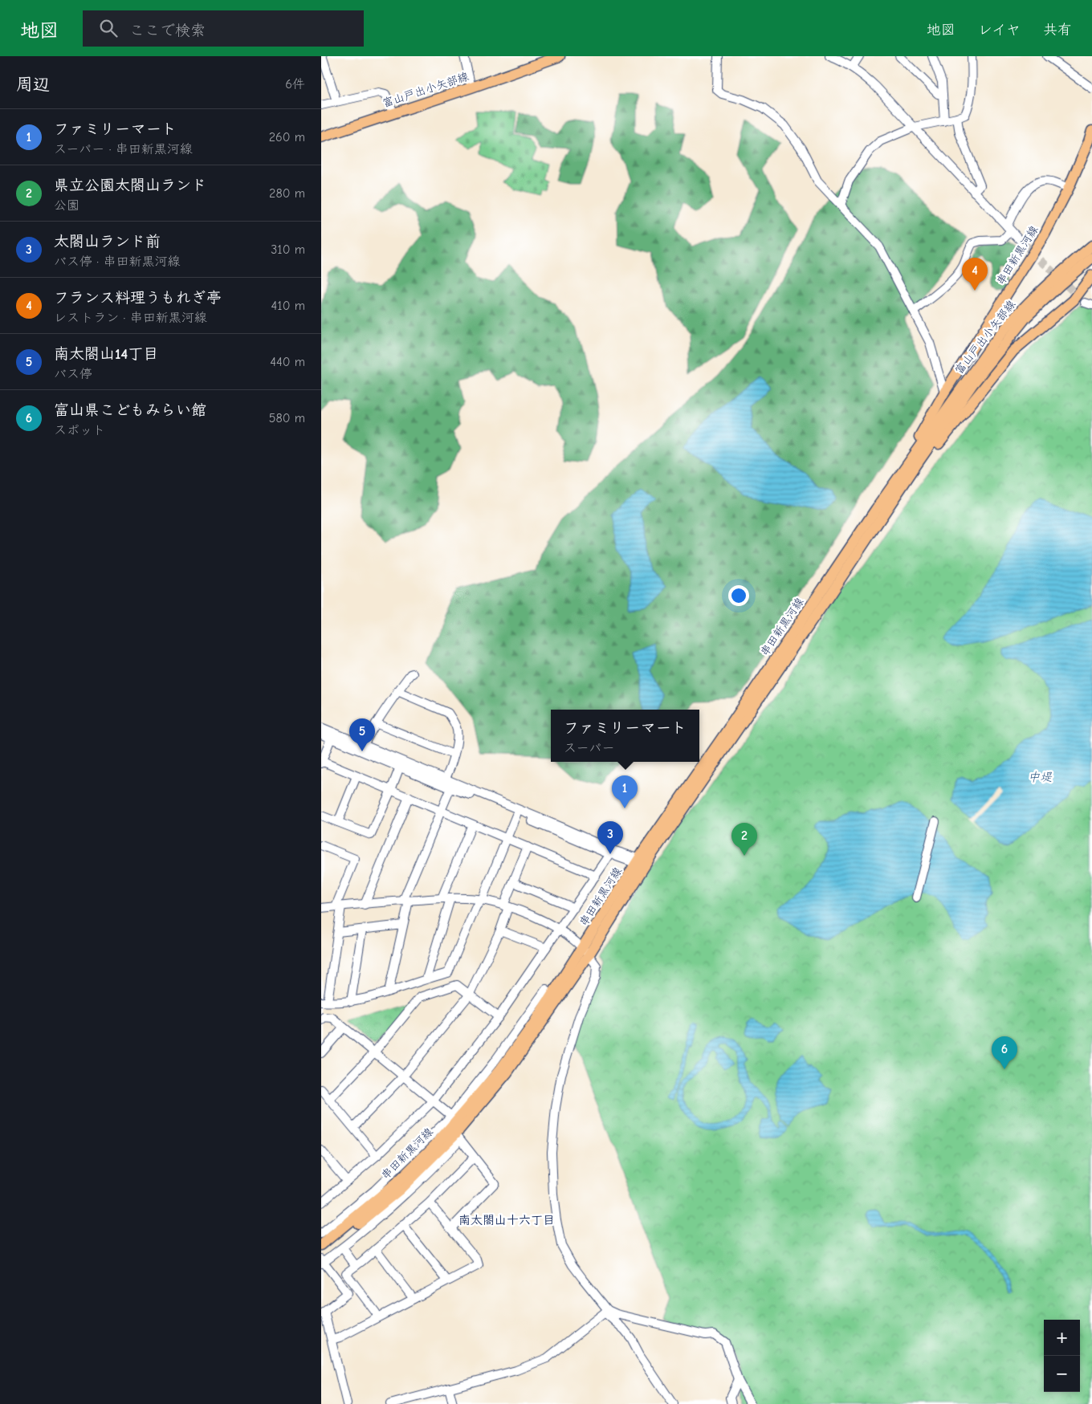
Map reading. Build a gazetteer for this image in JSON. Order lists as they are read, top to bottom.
{
  "streets": {
    "main road": ["富山戸出小矢部線", "串田新黒河線"]
  },
  "crossings": [
    ["富山戸出小矢部線", "串田新黒河線"]
  ],
  "districts": ["南太閤山十六丁目"],
  "water": ["中堤"],
  "page": {
    "header": "地図",
    "search": "ここで検索",
    "nav": ["地図", "レイヤ", "共有"],
    "heading": ["周辺", "6件"],
    "list": [
      {
        "mark": "1",
        "name": "ファミリーマート",
        "note": "スーパー · 串田新黒河線",
        "value": "260 m"
      },
      {
        "mark": "2",
        "name": "県立公園太閤山ランド",
        "note": "公園",
        "value": "280 m"
      },
      {
        "mark": "3",
        "name": "太閤山ランド前",
        "note": "バス停 · 串田新黒河線",
        "value": "310 m"
      },
      {
        "mark": "4",
        "name": "フランス料理うもれぎ亭",
        "note": "レストラン · 串田新黒河線",
        "value": "410 m"
      },
      {
        "mark": "5",
        "name": "南太閤山14丁目",
        "note": "バス停",
        "value": "440 m"
      },
      {
        "mark": "6",
        "name": "富山県こどもみらい館",
        "note": "スポット",
        "value": "580 m"
      }
    ],
    "pins": [
      "4",
      "5",
      "1",
      "3",
      "2",
      "6"
    ],
    "popup": ["ファミリーマート", "スーパー"],
    "map_buttons": ["+", "−"]
  }
}
